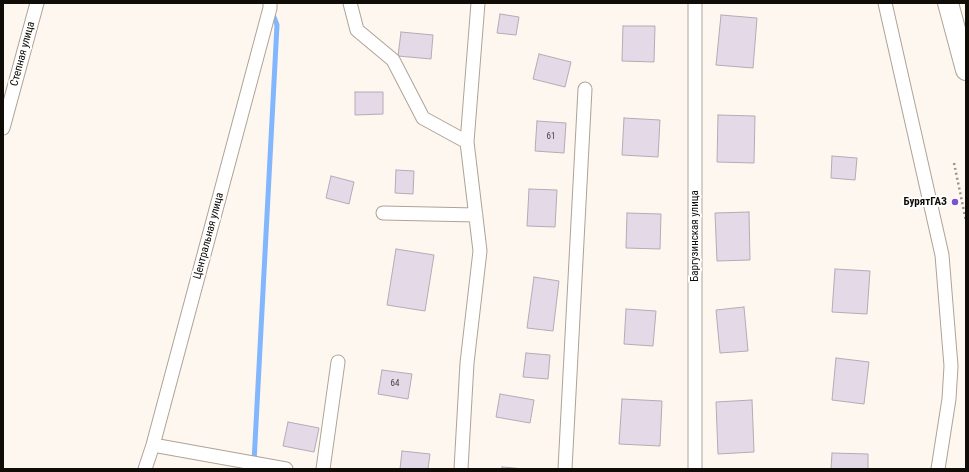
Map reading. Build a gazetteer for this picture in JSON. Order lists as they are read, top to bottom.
{
  "streets": {
    "street": ["Степная улица", "Центральная улица", "Баргузинская улица"]
  },
  "places": ["БурятГАЗ"],
  "house_numbers": ["61", "64"]
}
